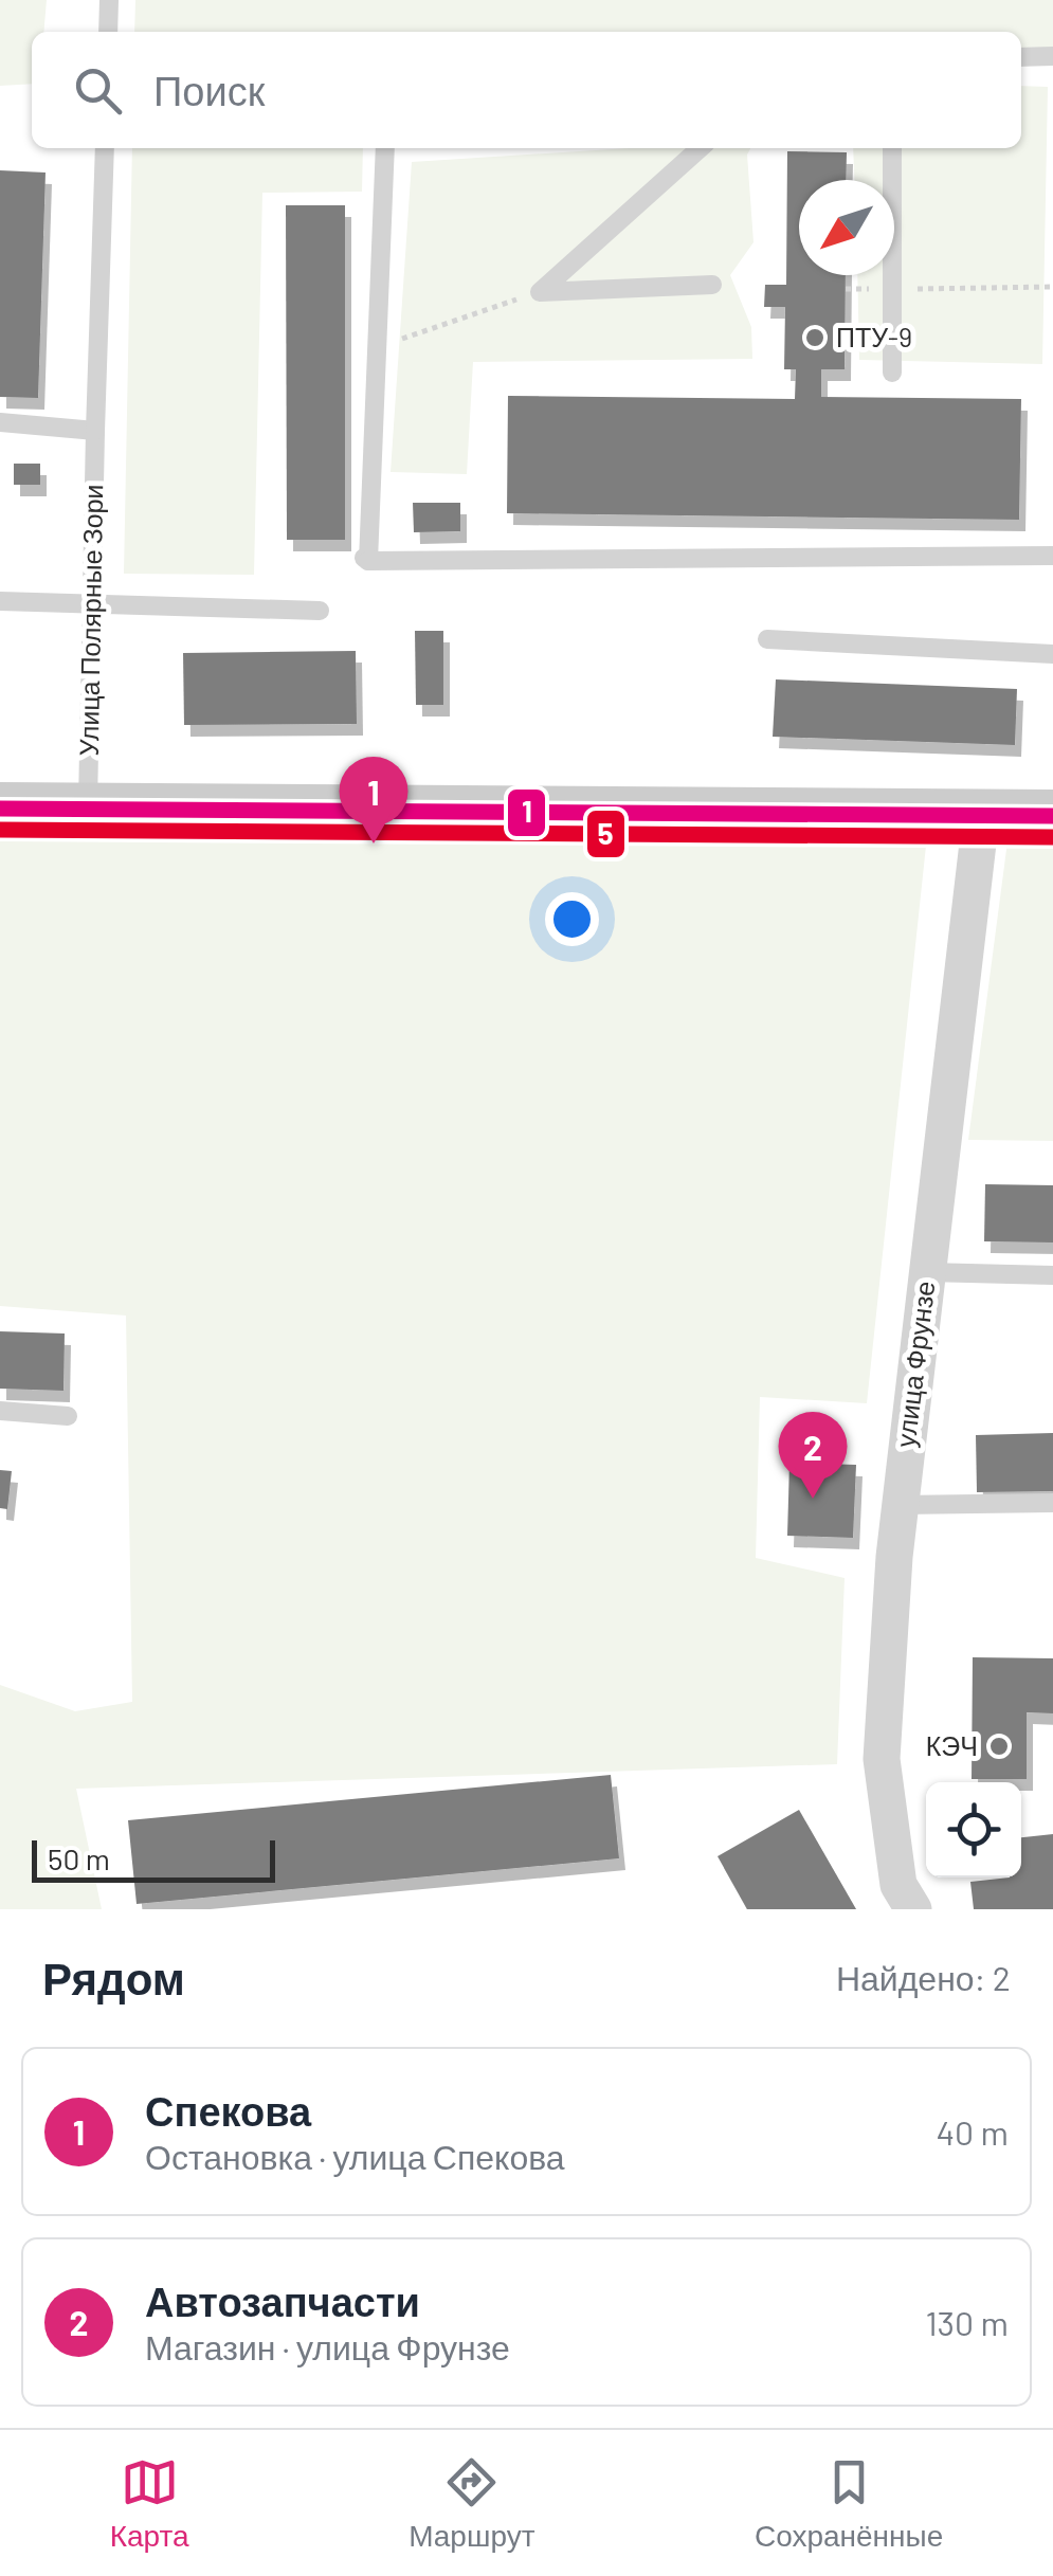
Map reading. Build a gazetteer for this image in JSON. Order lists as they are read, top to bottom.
{
  "streets": {
    "street": ["улица Фрунзе"],
    "lane": ["Улица Полярные Зори"]
  },
  "places": ["ПТУ-9", "КЭЧ"],
  "lines": ["transit line 1", "transit line 5"],
  "scale_bar": "50 m",
  "north": "bottom left",
  "page": {
    "search": "Поиск",
    "pins": ["1", "2"],
    "scale": "50 m",
    "heading": ["Рядом", "Найдено: 2"],
    "list": [
      {
        "mark": "1",
        "name": "Спекова",
        "note": "Остановка · улица Спекова",
        "value": "40 m"
      },
      {
        "mark": "2",
        "name": "Автозапчасти",
        "note": "Магазин · улица Фрунзе",
        "value": "130 m"
      }
    ],
    "nav": ["Карта", "Маршрут", "Сохранённые"]
  }
}
